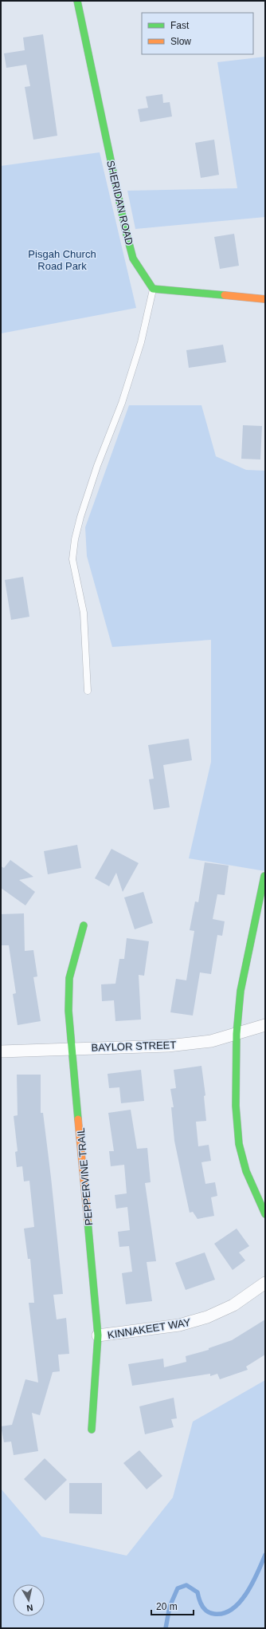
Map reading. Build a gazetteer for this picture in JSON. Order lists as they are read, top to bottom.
{
  "streets": {
    "street": [
      "SHERIDAN ROAD",
      "BAYLOR STREET",
      "PEPPERVINE TRAIL",
      "KINNAKEET WAY"
    ]
  },
  "crossings": [
    ["BAYLOR STREET", "PEPPERVINE TRAIL"],
    ["PEPPERVINE TRAIL", "KINNAKEET WAY"]
  ],
  "parks": ["Pisgah Church Road Park"],
  "legend": ["Fast", "Slow"],
  "scale_bar": "20 m",
  "north": "bottom"
}
